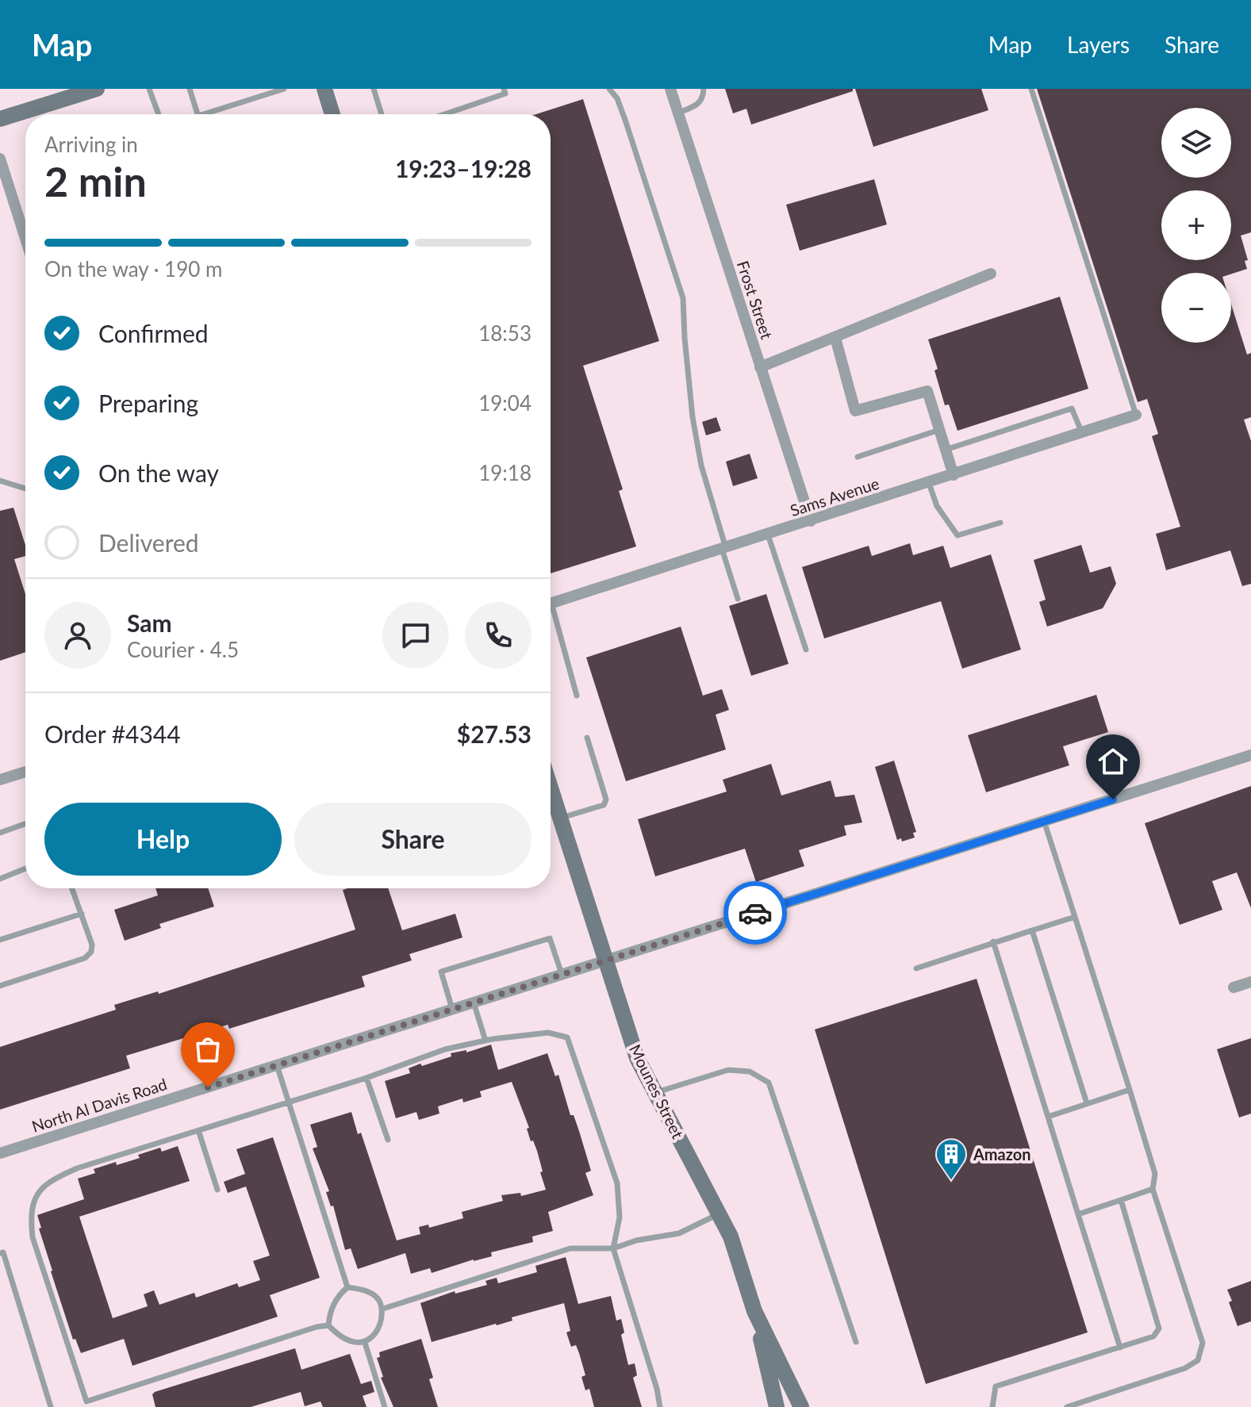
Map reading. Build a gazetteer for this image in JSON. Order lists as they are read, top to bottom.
{
  "streets": {
    "main road": ["Mounes Street"],
    "street": ["Frost Street", "Sams Avenue", "North Al Davis Road"]
  },
  "crossings": [
    ["Frost Street", "Sams Avenue"],
    ["Mounes Street", "North Al Davis Road"]
  ],
  "places": {
    "building": ["Amazon"]
  },
  "page": {
    "header": "Map",
    "nav": ["Map", "Layers", "Share"],
    "map_buttons": ["+", "−"],
    "heading": ["2 min", "Arriving in", "19:23–19:28"],
    "panel": [
      "Sam",
      "Courier · 4.5",
      "Order #4344",
      "$27.53"
    ],
    "bar": "On the way · 190 m",
    "list": [
      ["Confirmed", "18:53"],
      ["Preparing", "19:04"],
      ["On the way", "19:18"],
      "Delivered"
    ],
    "buttons": ["Help", "Share"]
  }
}
